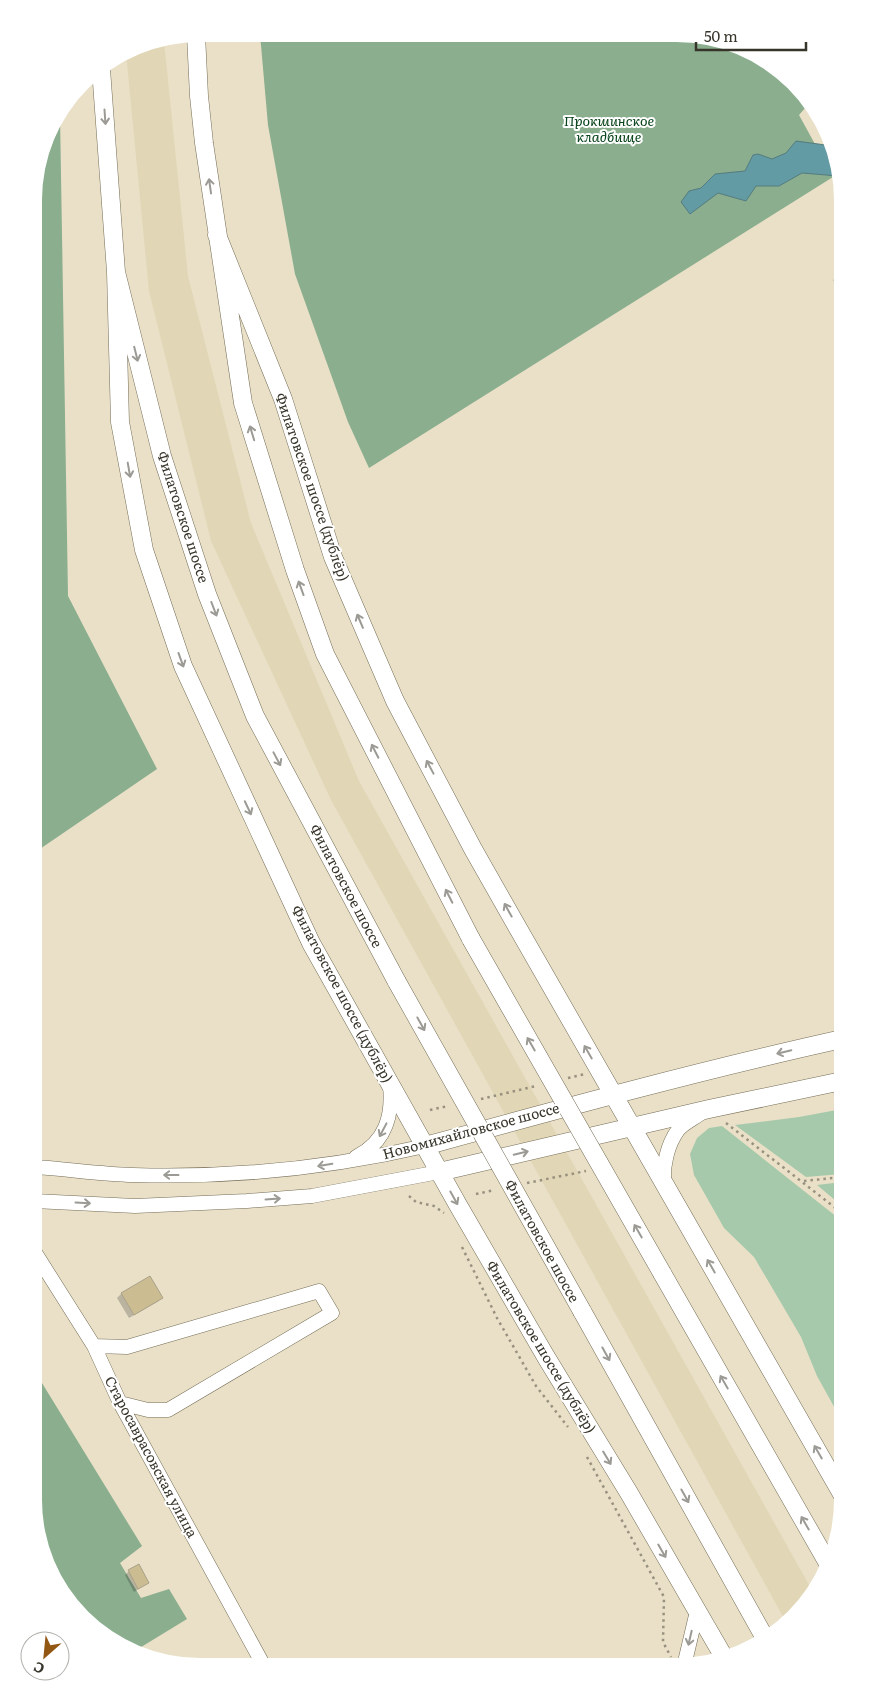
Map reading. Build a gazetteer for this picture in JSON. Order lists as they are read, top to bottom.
{
  "streets": {
    "main road": ["Филатовское шоссе (дублёр)", "Филатовское шоссе", "Новомихайловское шоссе"],
    "street": ["Старосаврасовская улица"]
  },
  "crossings": [
    ["Филатовское шоссе (дублёр)", "Филатовское шоссе"],
    ["Филатовское шоссе (дублёр)", "Новомихайловское шоссе"]
  ],
  "parks": ["Прокшинское кладбище"],
  "scale_bar": "50 m",
  "north": "bottom left"
}
